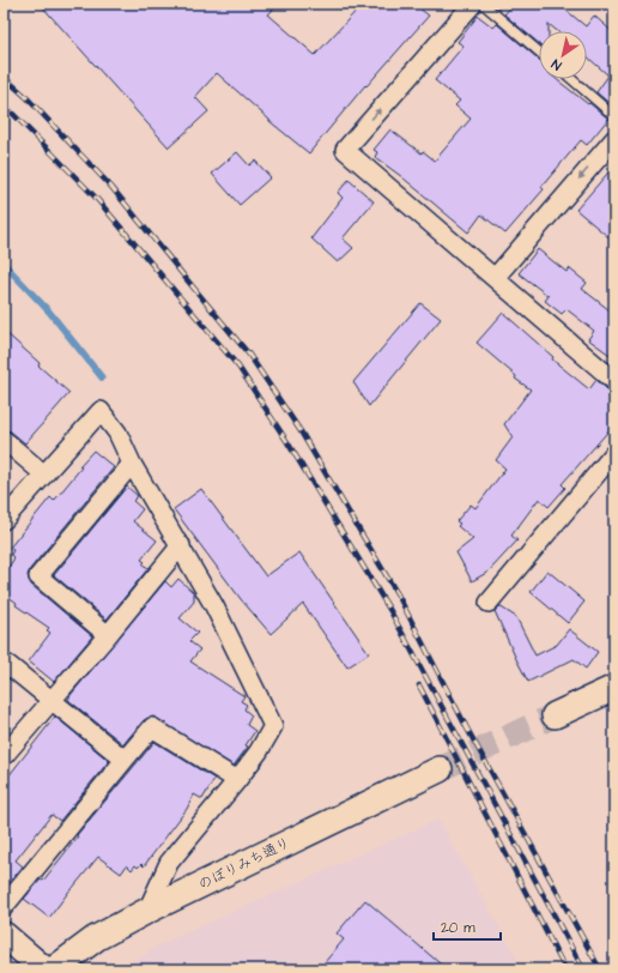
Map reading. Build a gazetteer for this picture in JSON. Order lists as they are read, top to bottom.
{
  "streets": {
    "street": ["のぼりみち通り"]
  },
  "scale_bar": "20 m",
  "north": "bottom left"
}
